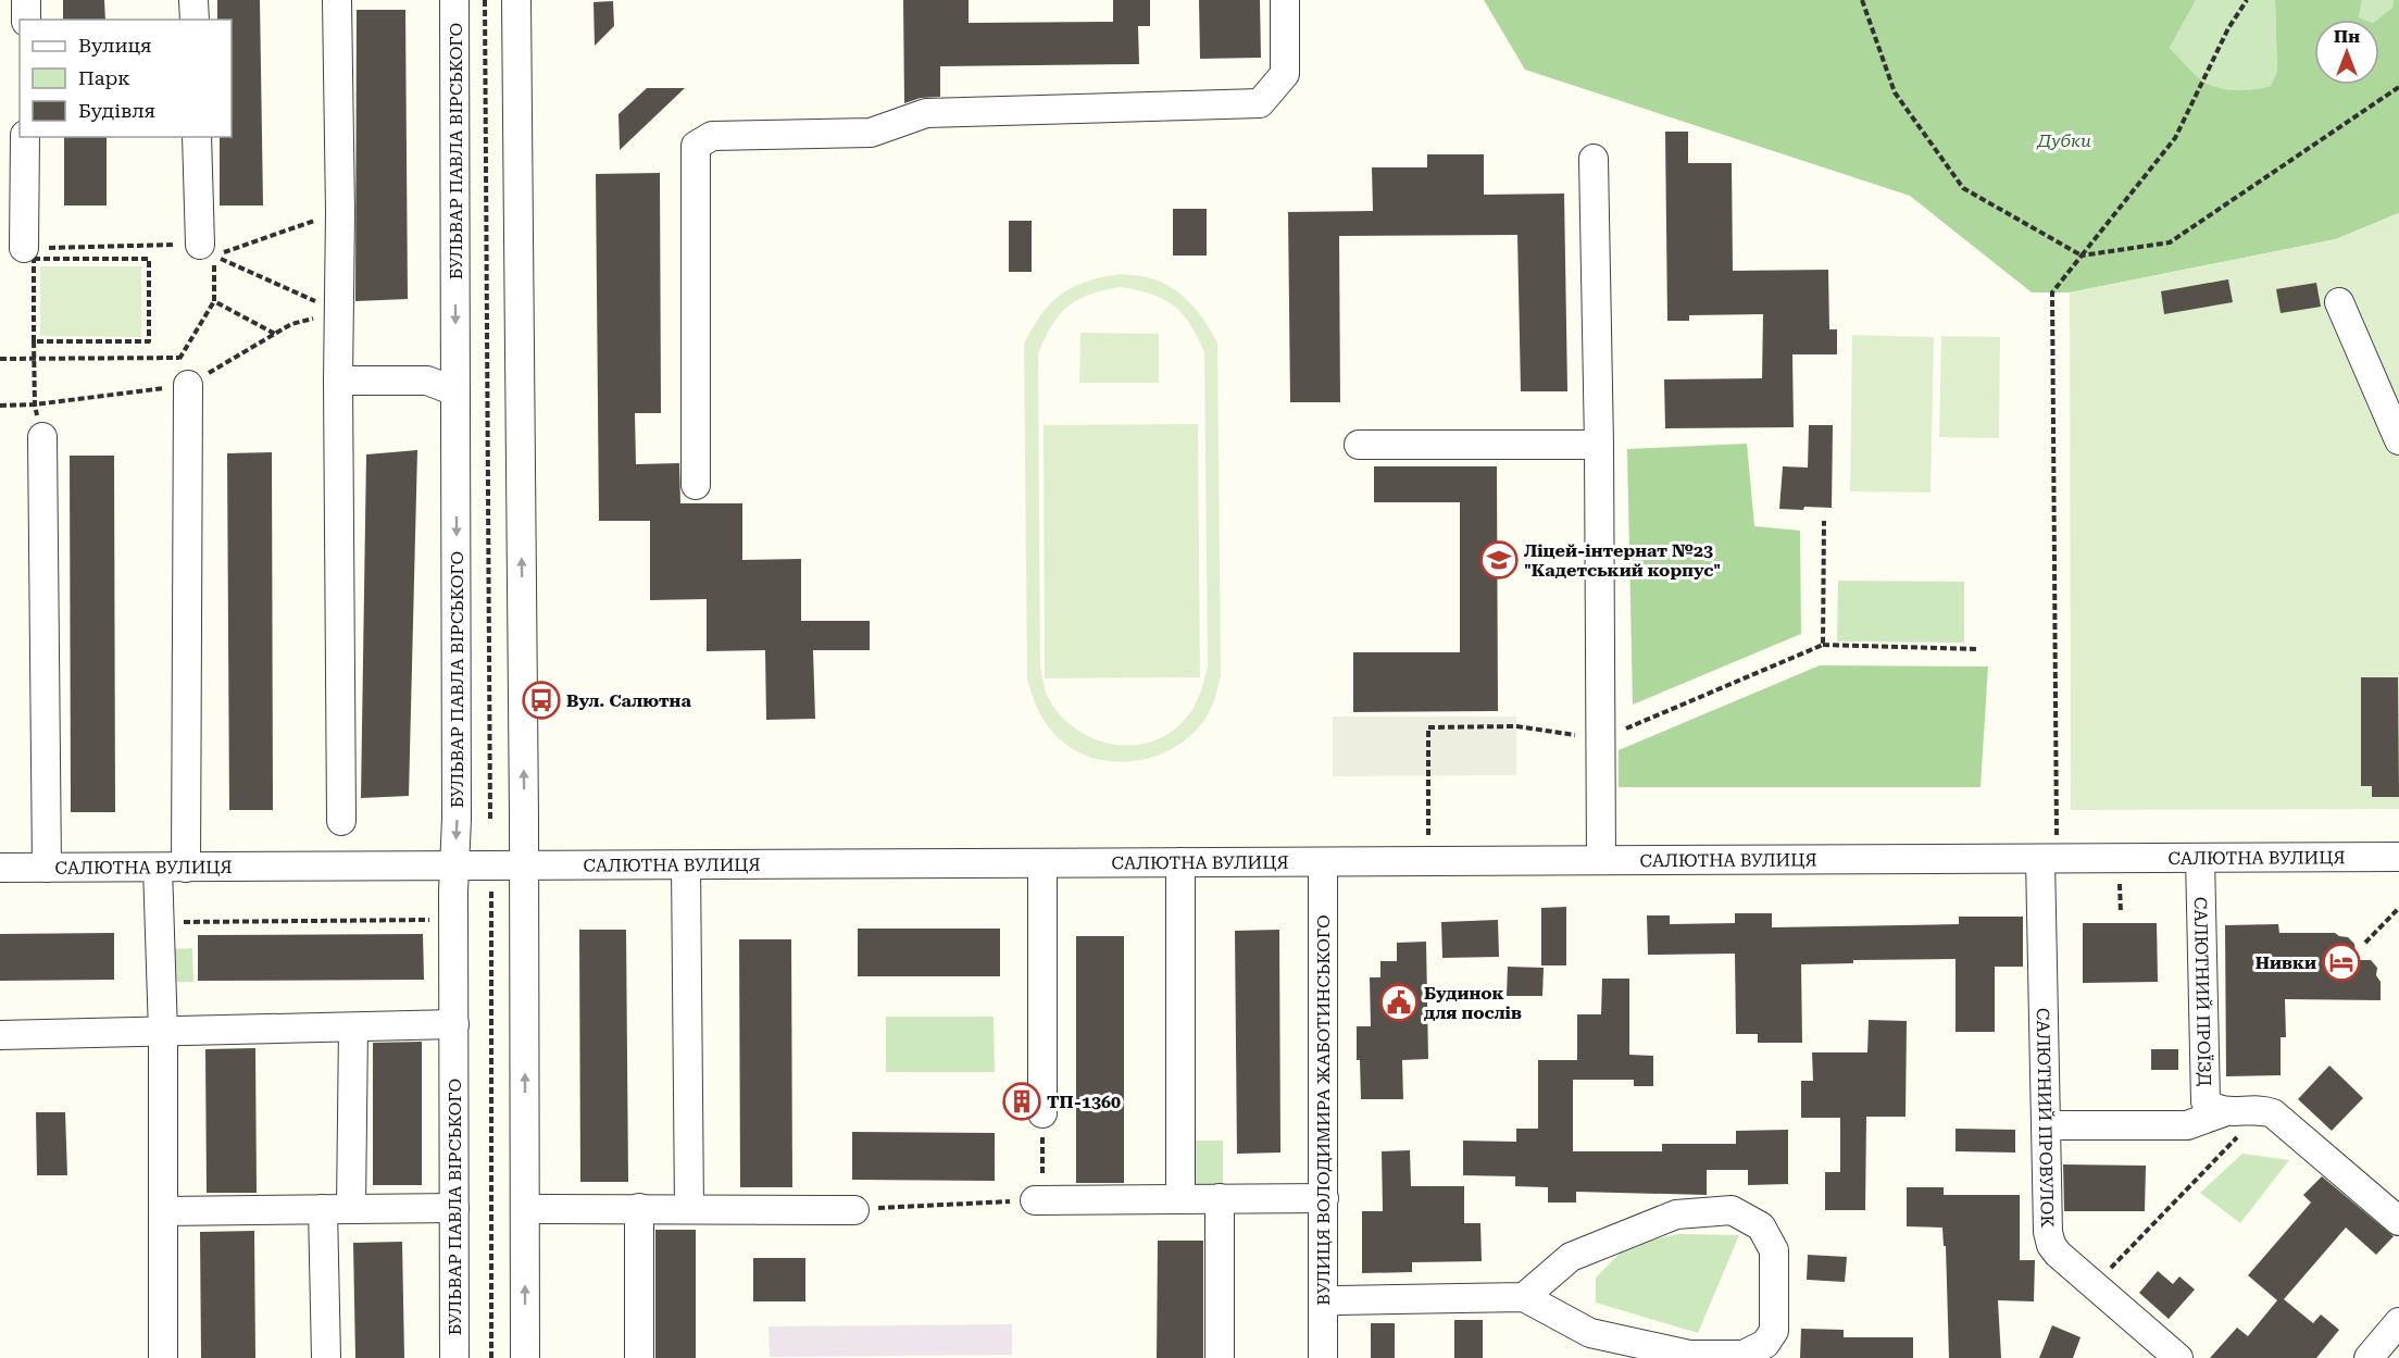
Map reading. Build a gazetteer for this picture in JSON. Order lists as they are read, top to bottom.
{
  "streets": {
    "street": [
      "БУЛЬВАР ПАВЛА ВІРСЬКОГО",
      "САЛЮТНА ВУЛИЦЯ",
      "САЛЮТНИЙ ПРОЇЗД",
      "ВУЛИЦЯ ВОЛОДИМИРА ЖАБОТИНСЬКОГО",
      "САЛЮТНИЙ ПРОВУЛОК"
    ]
  },
  "crossings": [
    ["БУЛЬВАР ПАВЛА ВІРСЬКОГО", "САЛЮТНА ВУЛИЦЯ"],
    ["САЛЮТНА ВУЛИЦЯ", "САЛЮТНИЙ ПРОЇЗД"],
    ["САЛЮТНА ВУЛИЦЯ", "ВУЛИЦЯ ВОЛОДИМИРА ЖАБОТИНСЬКОГО"],
    ["САЛЮТНА ВУЛИЦЯ", "САЛЮТНИЙ ПРОВУЛОК"]
  ],
  "parks": ["Дубки"],
  "places": {
    "school or university": ["Ліцей-інтернат №23 \"Кадетський корпус\""],
    "bus stop": ["Вул. Салютна"],
    "hotel": ["Нивки"],
    "public building": ["Будинок для послів"],
    "building": ["ТП-1360"]
  },
  "legend": ["Вулиця", "Парк", "Будівля"],
  "north": "top"
}
